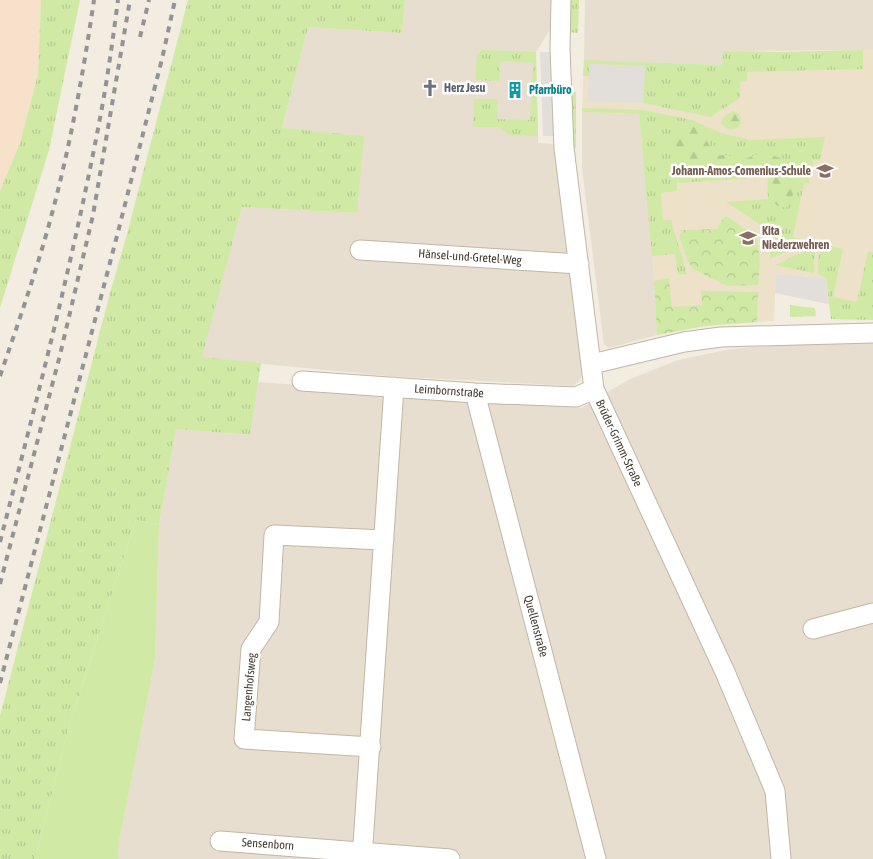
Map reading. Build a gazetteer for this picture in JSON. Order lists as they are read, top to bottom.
{
  "streets": {
    "street": [
      "Hänsel-und-Gretel-Weg",
      "Leimbornstraße",
      "Brüder-Grimm-Straße",
      "Quellenstraße",
      "Langenhofsweg",
      "Sensenborn"
    ]
  },
  "crossings": [
    ["Hänsel-und-Gretel-Weg", "Brüder-Grimm-Straße"],
    ["Leimbornstraße", "Brüder-Grimm-Straße"],
    ["Leimbornstraße", "Quellenstraße"]
  ],
  "places": {
    "church": ["Herz Jesu"],
    "building": ["Pfarrbüro"],
    "school or university": ["Johann-Amos-Comenius-Schule", "Kita Niederzwehren"]
  }
}
